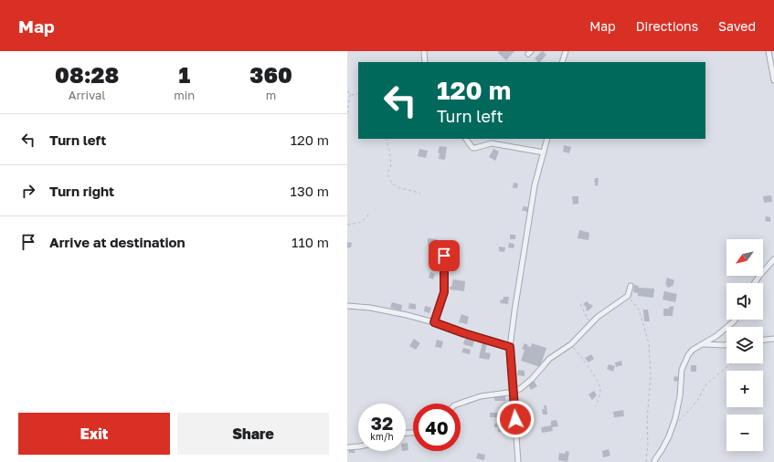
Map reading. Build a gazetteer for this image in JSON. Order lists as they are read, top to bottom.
{
  "north": "bottom left",
  "page": {
    "header": "Map",
    "nav": ["Map", "Directions", "Saved"],
    "eta": [
      "08:28",
      "Arrival",
      "1",
      "min",
      "360",
      "m"
    ],
    "turn": ["120 m", "Turn left"],
    "list": [
      {
        "name": "Turn left",
        "value": "120 m"
      },
      {
        "name": "Turn right",
        "value": "130 m"
      },
      {
        "name": "Arrive at destination",
        "value": "110 m"
      }
    ],
    "map_buttons": ["+", "−"],
    "speed": "32 km/h",
    "limit": "40",
    "buttons": ["Exit", "Share"]
  }
}
